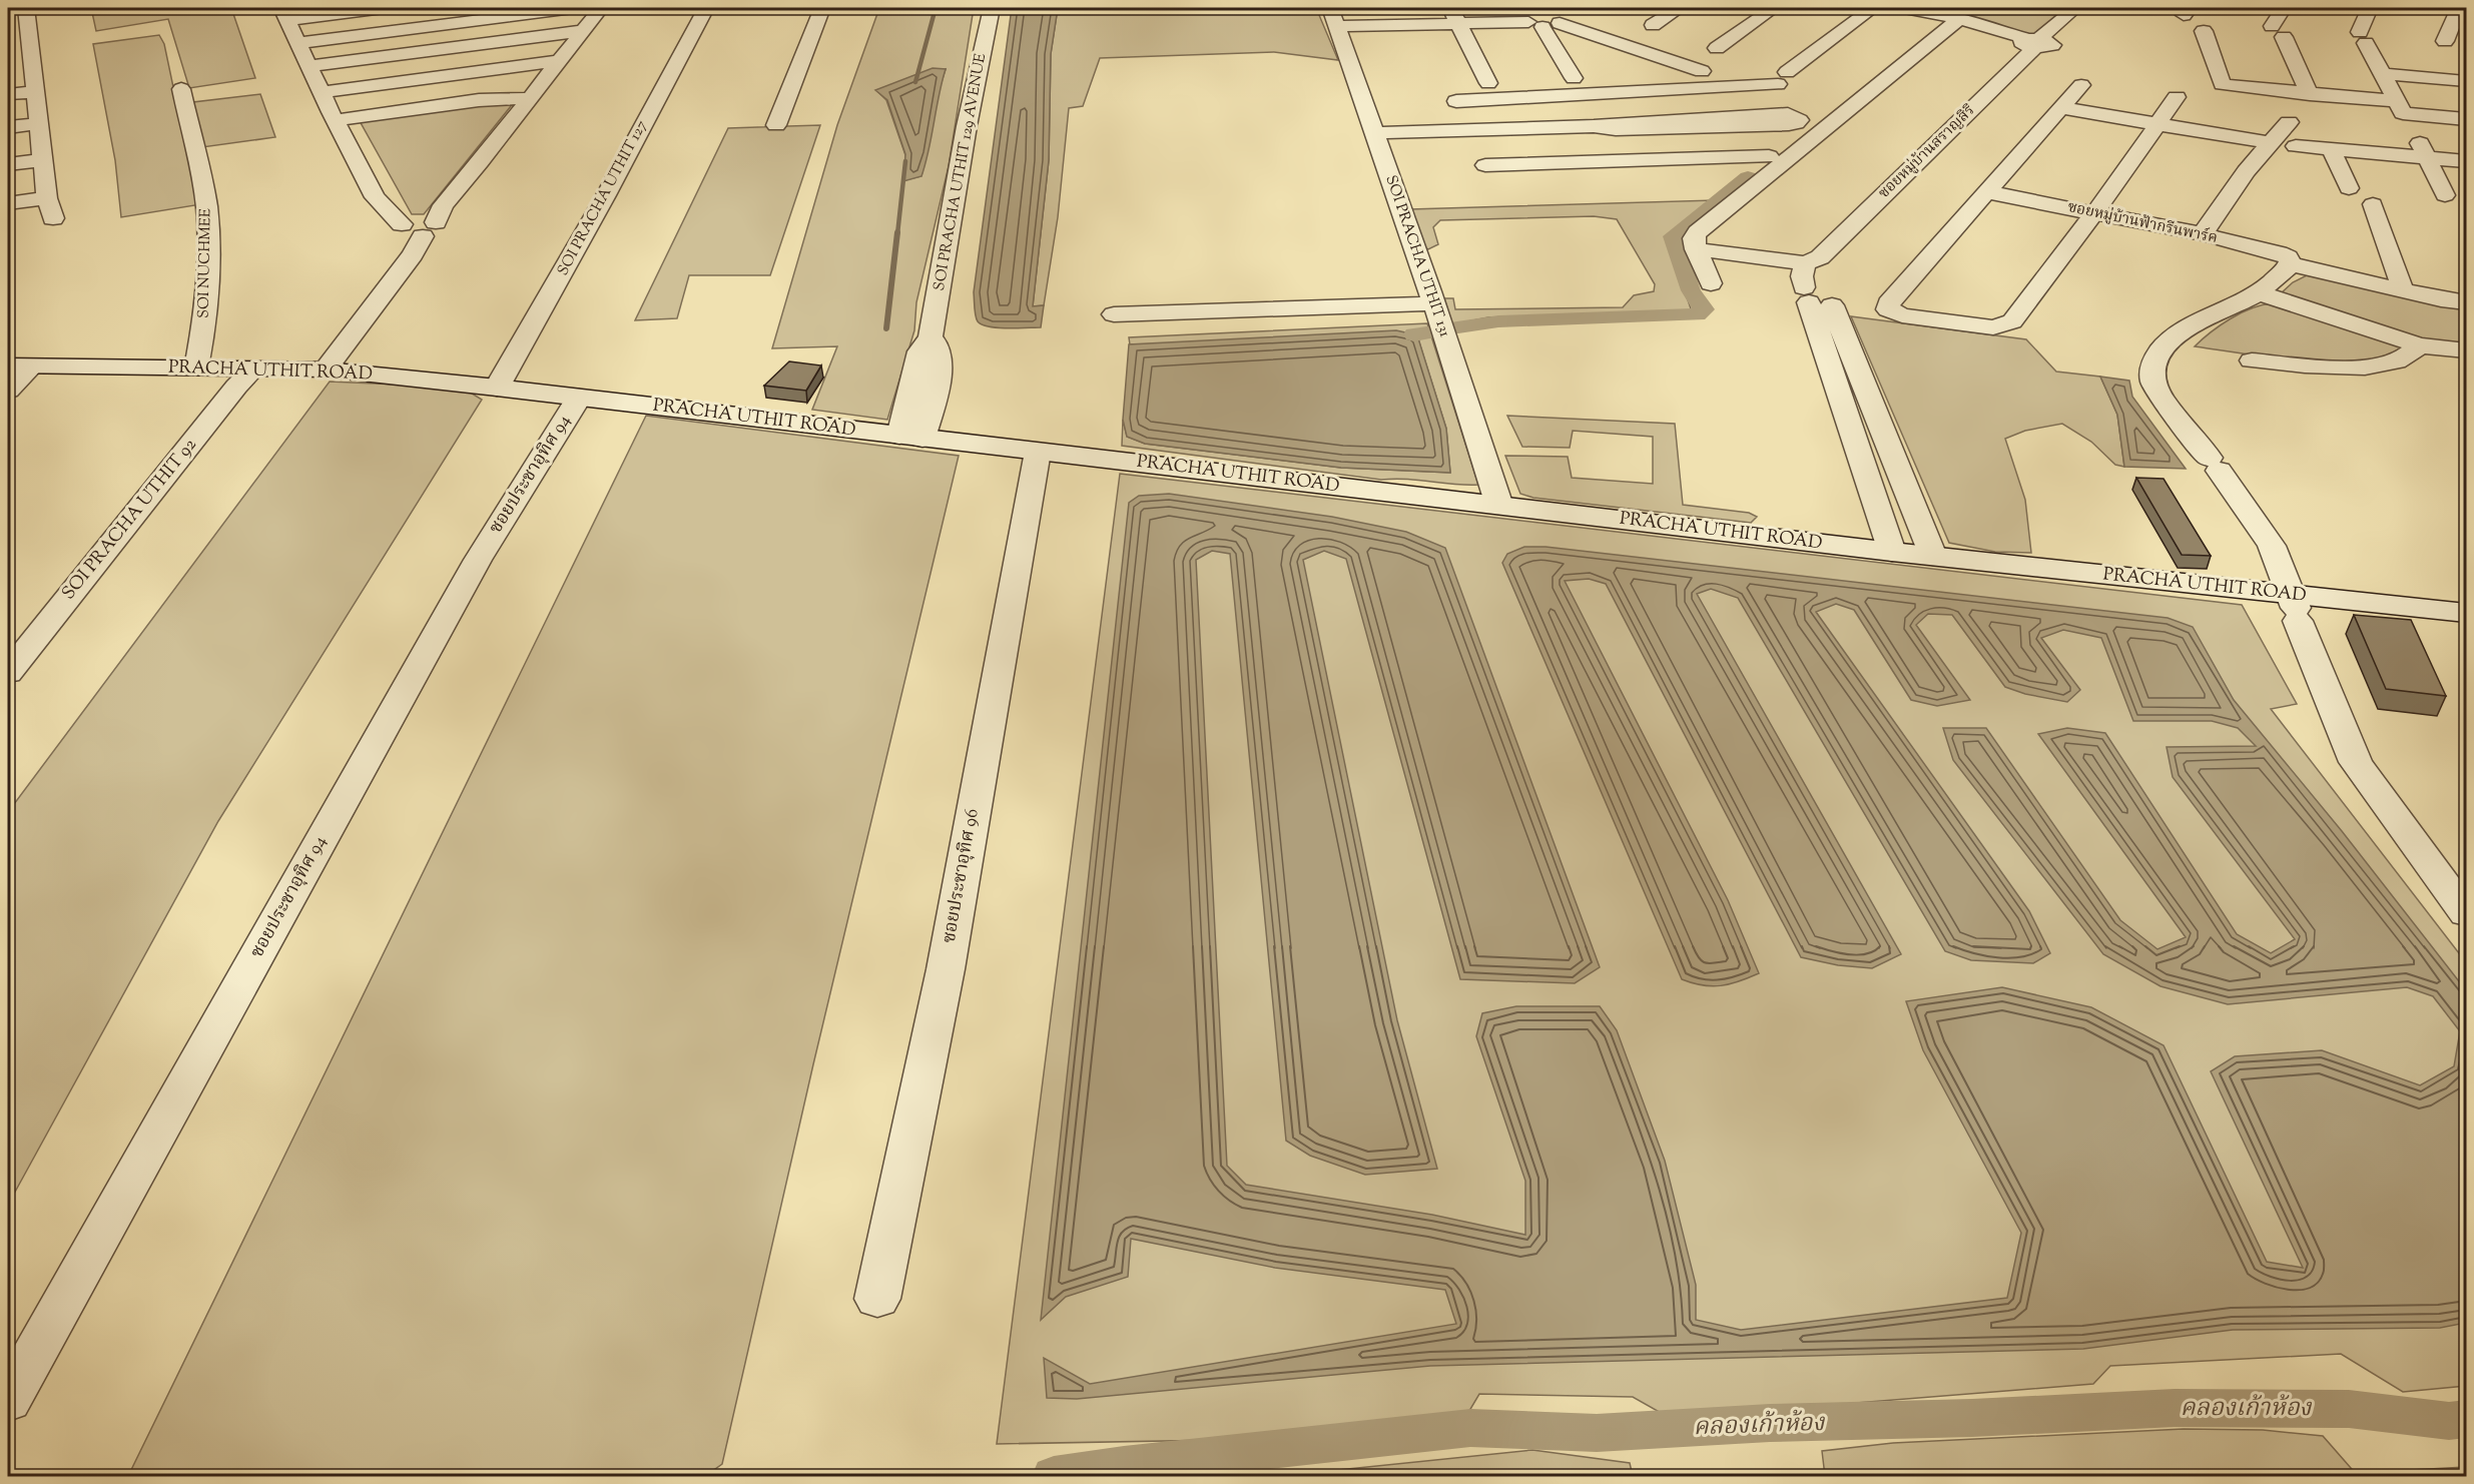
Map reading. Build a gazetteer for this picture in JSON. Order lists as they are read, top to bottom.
{
  "streets": {
    "street": [
      "ซอยหมู่บ้านสราญสิริ",
      "SOI PRACHA UTHIT 129 AVENUE",
      "SOI PRACHA UTHIT 127",
      "ซอยหมู่บ้านฟ้ากรีนพาร์ค",
      "SOI PRACHA UTHIT 131",
      "SOI NUCHMEE",
      "PRACHA UTHIT ROAD",
      "ซอยประชาอุทิศ 94",
      "SOI PRACHA UTHIT 92",
      "ซอยประชาอุทิศ 96"
    ]
  },
  "crossings": [
    ["SOI PRACHA UTHIT 129 AVENUE", "PRACHA UTHIT ROAD"],
    ["SOI PRACHA UTHIT 127", "PRACHA UTHIT ROAD"],
    ["SOI PRACHA UTHIT 131", "PRACHA UTHIT ROAD"],
    ["SOI NUCHMEE", "PRACHA UTHIT ROAD"],
    ["PRACHA UTHIT ROAD", "ซอยประชาอุทิศ 94"],
    ["PRACHA UTHIT ROAD", "SOI PRACHA UTHIT 92"],
    ["PRACHA UTHIT ROAD", "ซอยประชาอุทิศ 96"]
  ],
  "water": ["คลองเก้าห้อง"]
}
